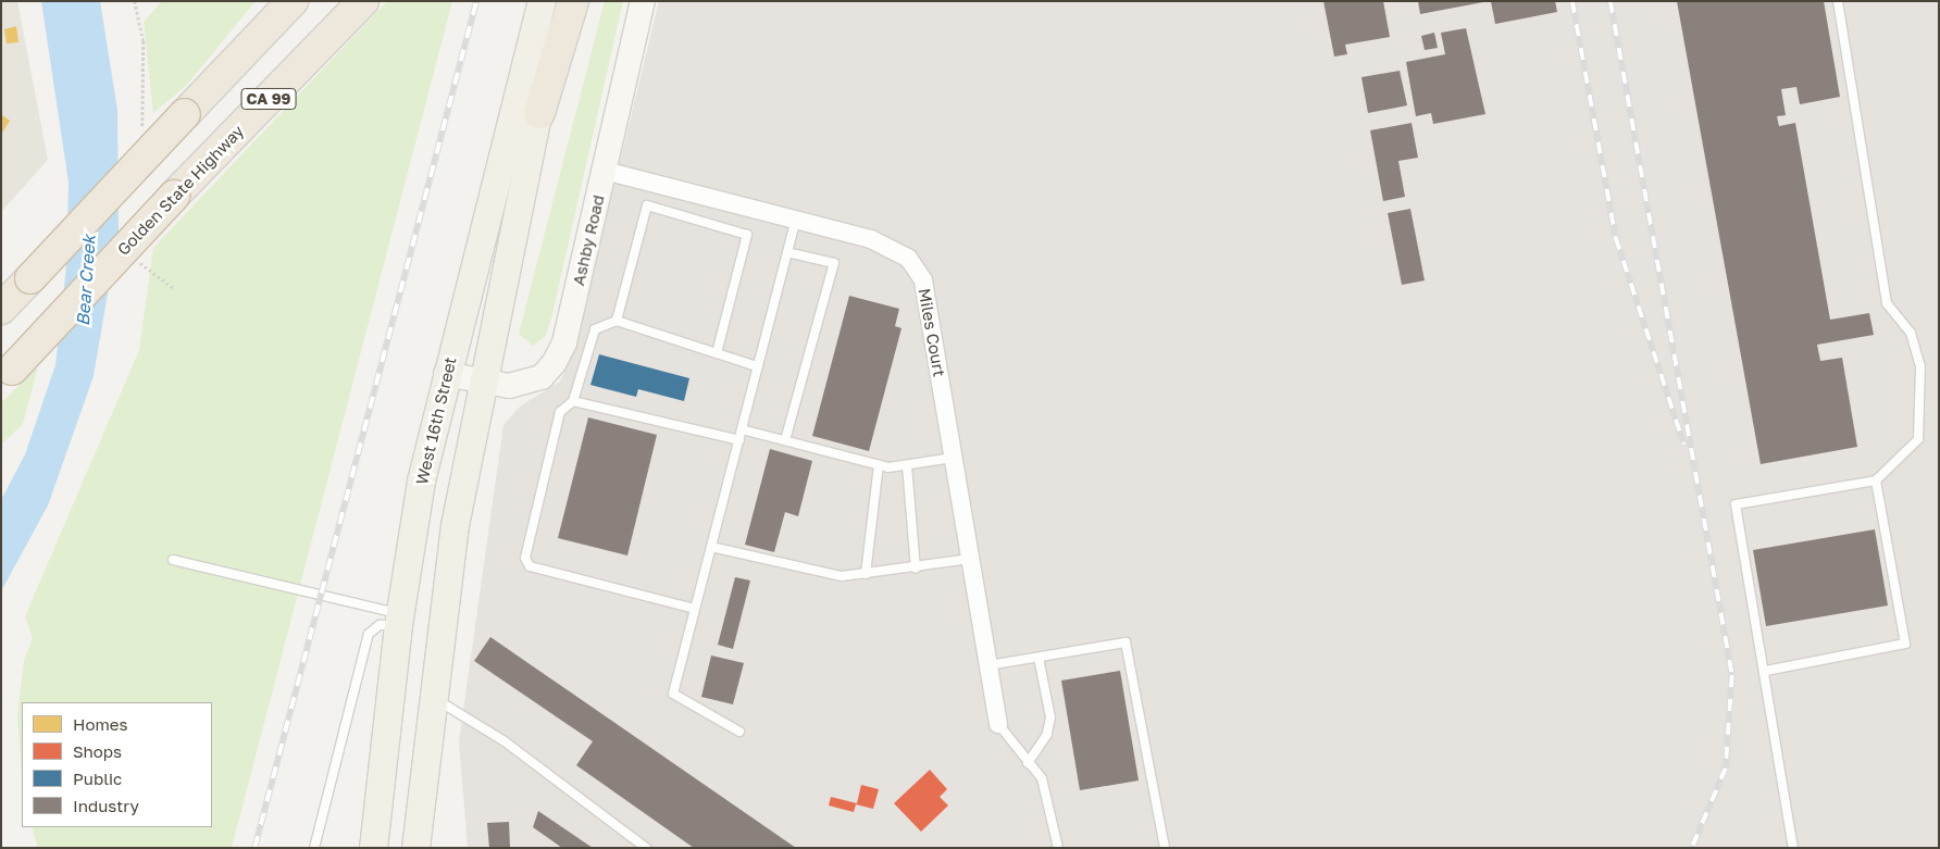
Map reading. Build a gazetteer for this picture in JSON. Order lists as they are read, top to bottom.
{
  "streets": {
    "highway": ["CA 99", "Golden State Highway"],
    "main road": ["Ashby Road", "West 16th Street"],
    "street": ["Miles Court"]
  },
  "crossings": [
    ["Ashby Road", "Miles Court"],
    ["Ashby Road", "West 16th Street"]
  ],
  "water": ["Bear Creek"],
  "legend": [
    "Homes",
    "Shops",
    "Public",
    "Industry"
  ]
}
